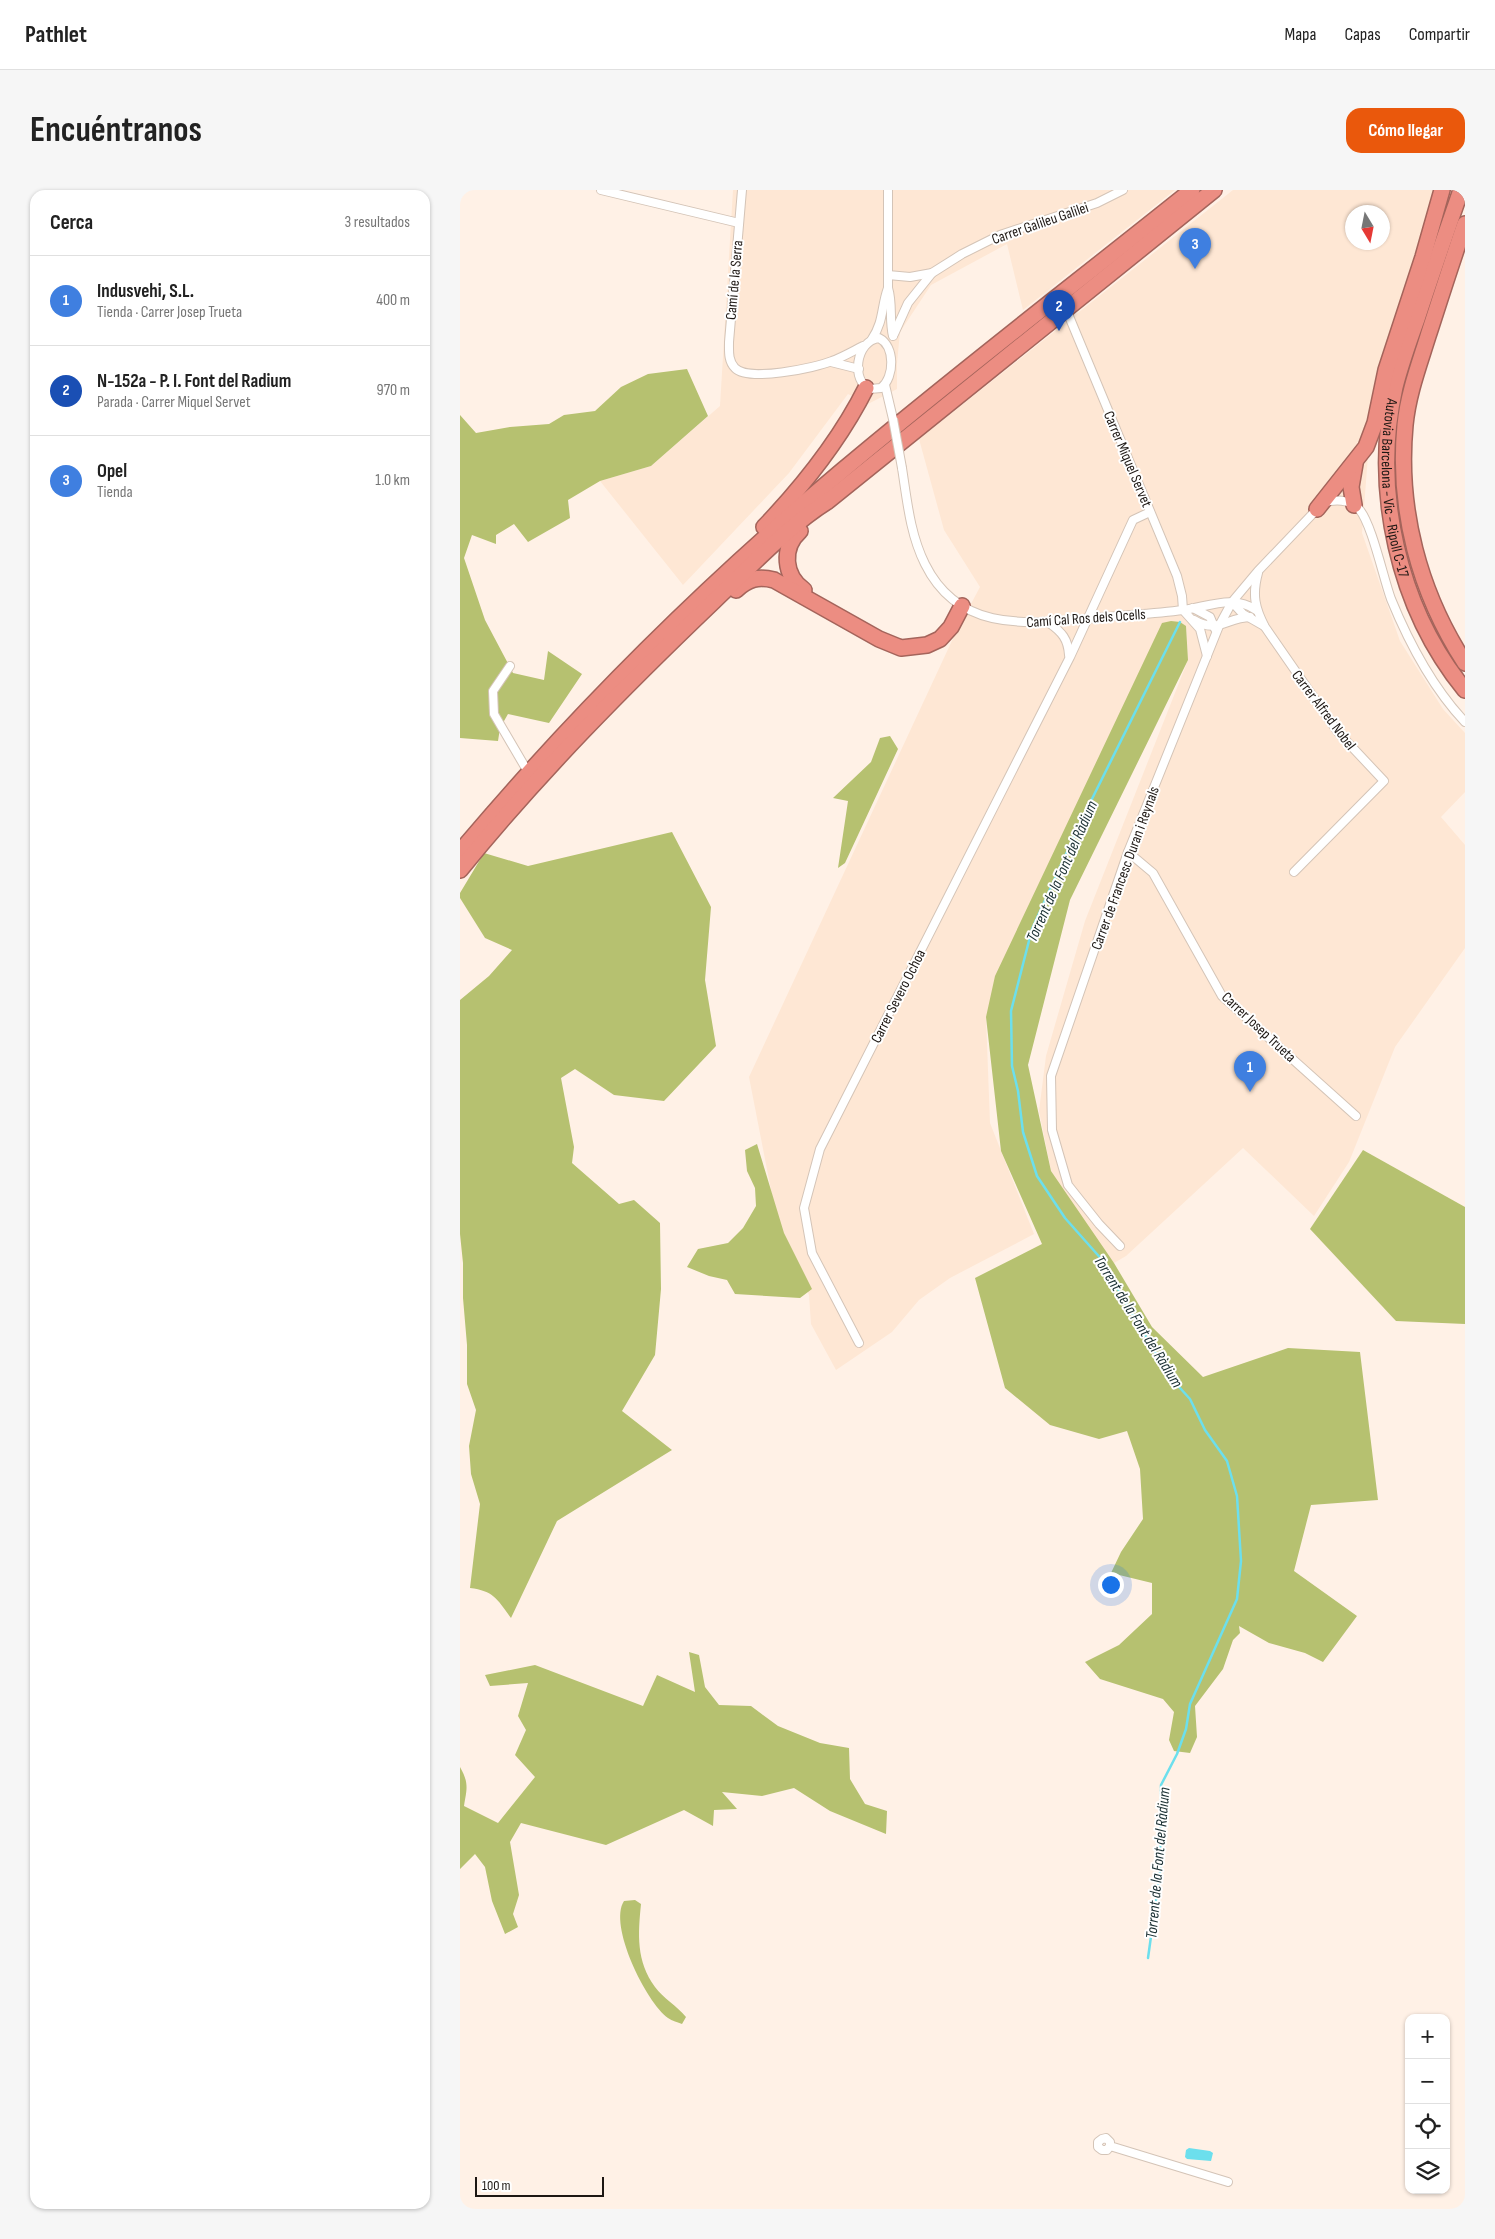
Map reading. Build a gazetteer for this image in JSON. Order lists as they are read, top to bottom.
{
  "streets": {
    "highway": ["Autovia Barcelona - Vic - Ripoll C-17"],
    "street": [
      "Carrer Galileu Galilei",
      "Camí de la Serra",
      "Carrer Miquel Servet",
      "Camí Cal Ros dels Ocells",
      "Carrer Alfred Nobel",
      "Carrer de Francesc Duran i Reynals",
      "Carrer Severo Ochoa",
      "Carrer Josep Trueta"
    ]
  },
  "crossings": [
    ["Carrer Galileu Galilei", "Camí Cal Ros dels Ocells"],
    ["Carrer Miquel Servet", "Camí Cal Ros dels Ocells"],
    ["Carrer Miquel Servet", "Carrer Severo Ochoa"],
    ["Camí Cal Ros dels Ocells", "Carrer Alfred Nobel"],
    ["Camí Cal Ros dels Ocells", "Carrer de Francesc Duran i Reynals"],
    ["Camí Cal Ros dels Ocells", "Carrer Severo Ochoa"],
    ["Carrer Alfred Nobel", "Carrer de Francesc Duran i Reynals"],
    ["Carrer de Francesc Duran i Reynals", "Carrer Josep Trueta"]
  ],
  "water": ["Torrent de la Font del Ràdium"],
  "scale_bar": "100 m",
  "north": "bottom",
  "page": {
    "header": "Pathlet",
    "nav": ["Mapa", "Capas", "Compartir"],
    "buttons": "Cómo llegar",
    "title": "Encuéntranos",
    "heading": ["Cerca", "3 resultados"],
    "pins": ["3", "2", "1"],
    "list": [
      {
        "mark": "1",
        "name": "Indusvehi, S.L.",
        "note": "Tienda · Carrer Josep Trueta",
        "value": "400 m"
      },
      {
        "mark": "2",
        "name": "N-152a - P. I. Font del Radium",
        "note": "Parada · Carrer Miquel Servet",
        "value": "970 m"
      },
      {
        "mark": "3",
        "name": "Opel",
        "note": "Tienda",
        "value": "1.0 km"
      }
    ],
    "map_buttons": ["+", "−"],
    "scale": "100 m"
  }
}
